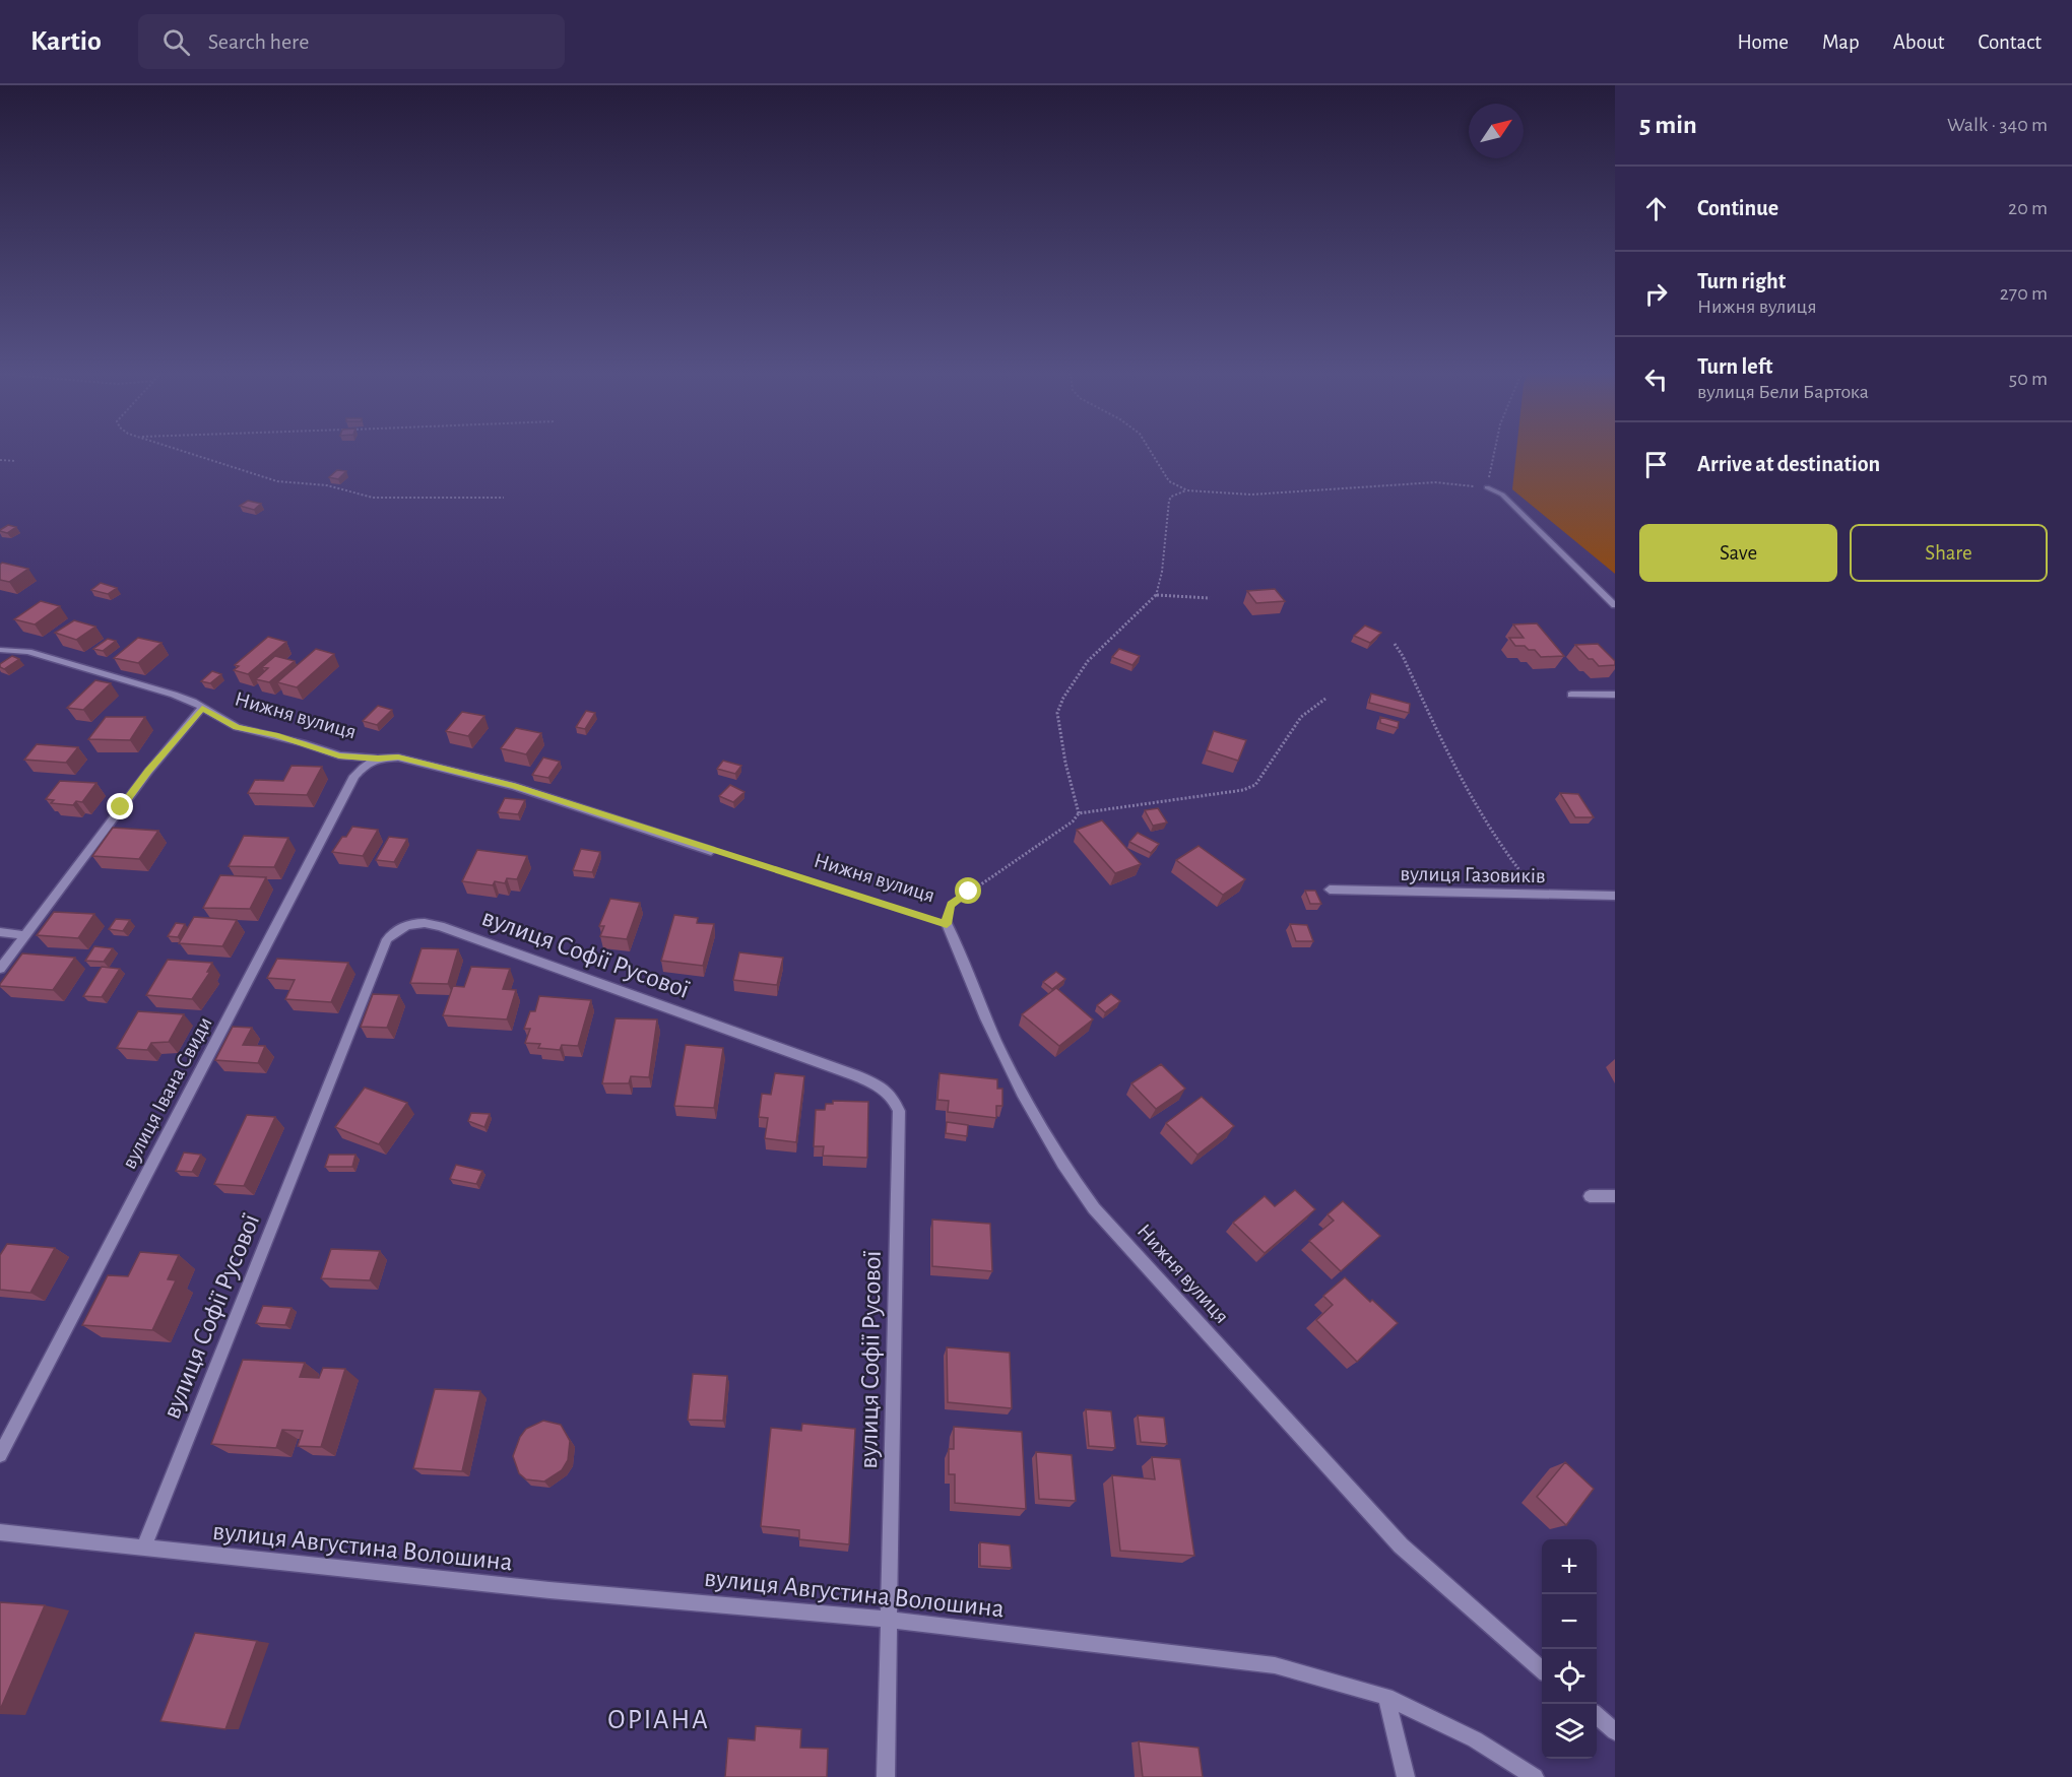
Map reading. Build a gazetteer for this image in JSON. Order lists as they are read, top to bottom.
{
  "streets": {
    "street": [
      "Нижня вулиця",
      "вулиця Газовиків",
      "вулиця Софії Русової",
      "вулиця Івана Свиди",
      "вулиця Августина Волошина"
    ]
  },
  "crossings": [
    ["Нижня вулиця", "вулиця Івана Свиди"],
    ["вулиця Софії Русової", "вулиця Августина Волошина"]
  ],
  "districts": ["ОРІАНА"],
  "north": "top right",
  "page": {
    "header": "Kartio",
    "search": "Search here",
    "nav": [
      "Home",
      "Map",
      "About",
      "Contact"
    ],
    "heading": ["5 min", "Walk · 340 m"],
    "list": [
      ["Continue", "20 m"],
      ["Turn right", "Нижня вулиця", "270 m"],
      ["Turn left", "вулиця Бели Бартока", "50 m"],
      "Arrive at destination"
    ],
    "buttons": ["Save", "Share"],
    "map_buttons": ["+", "−"]
  }
}
